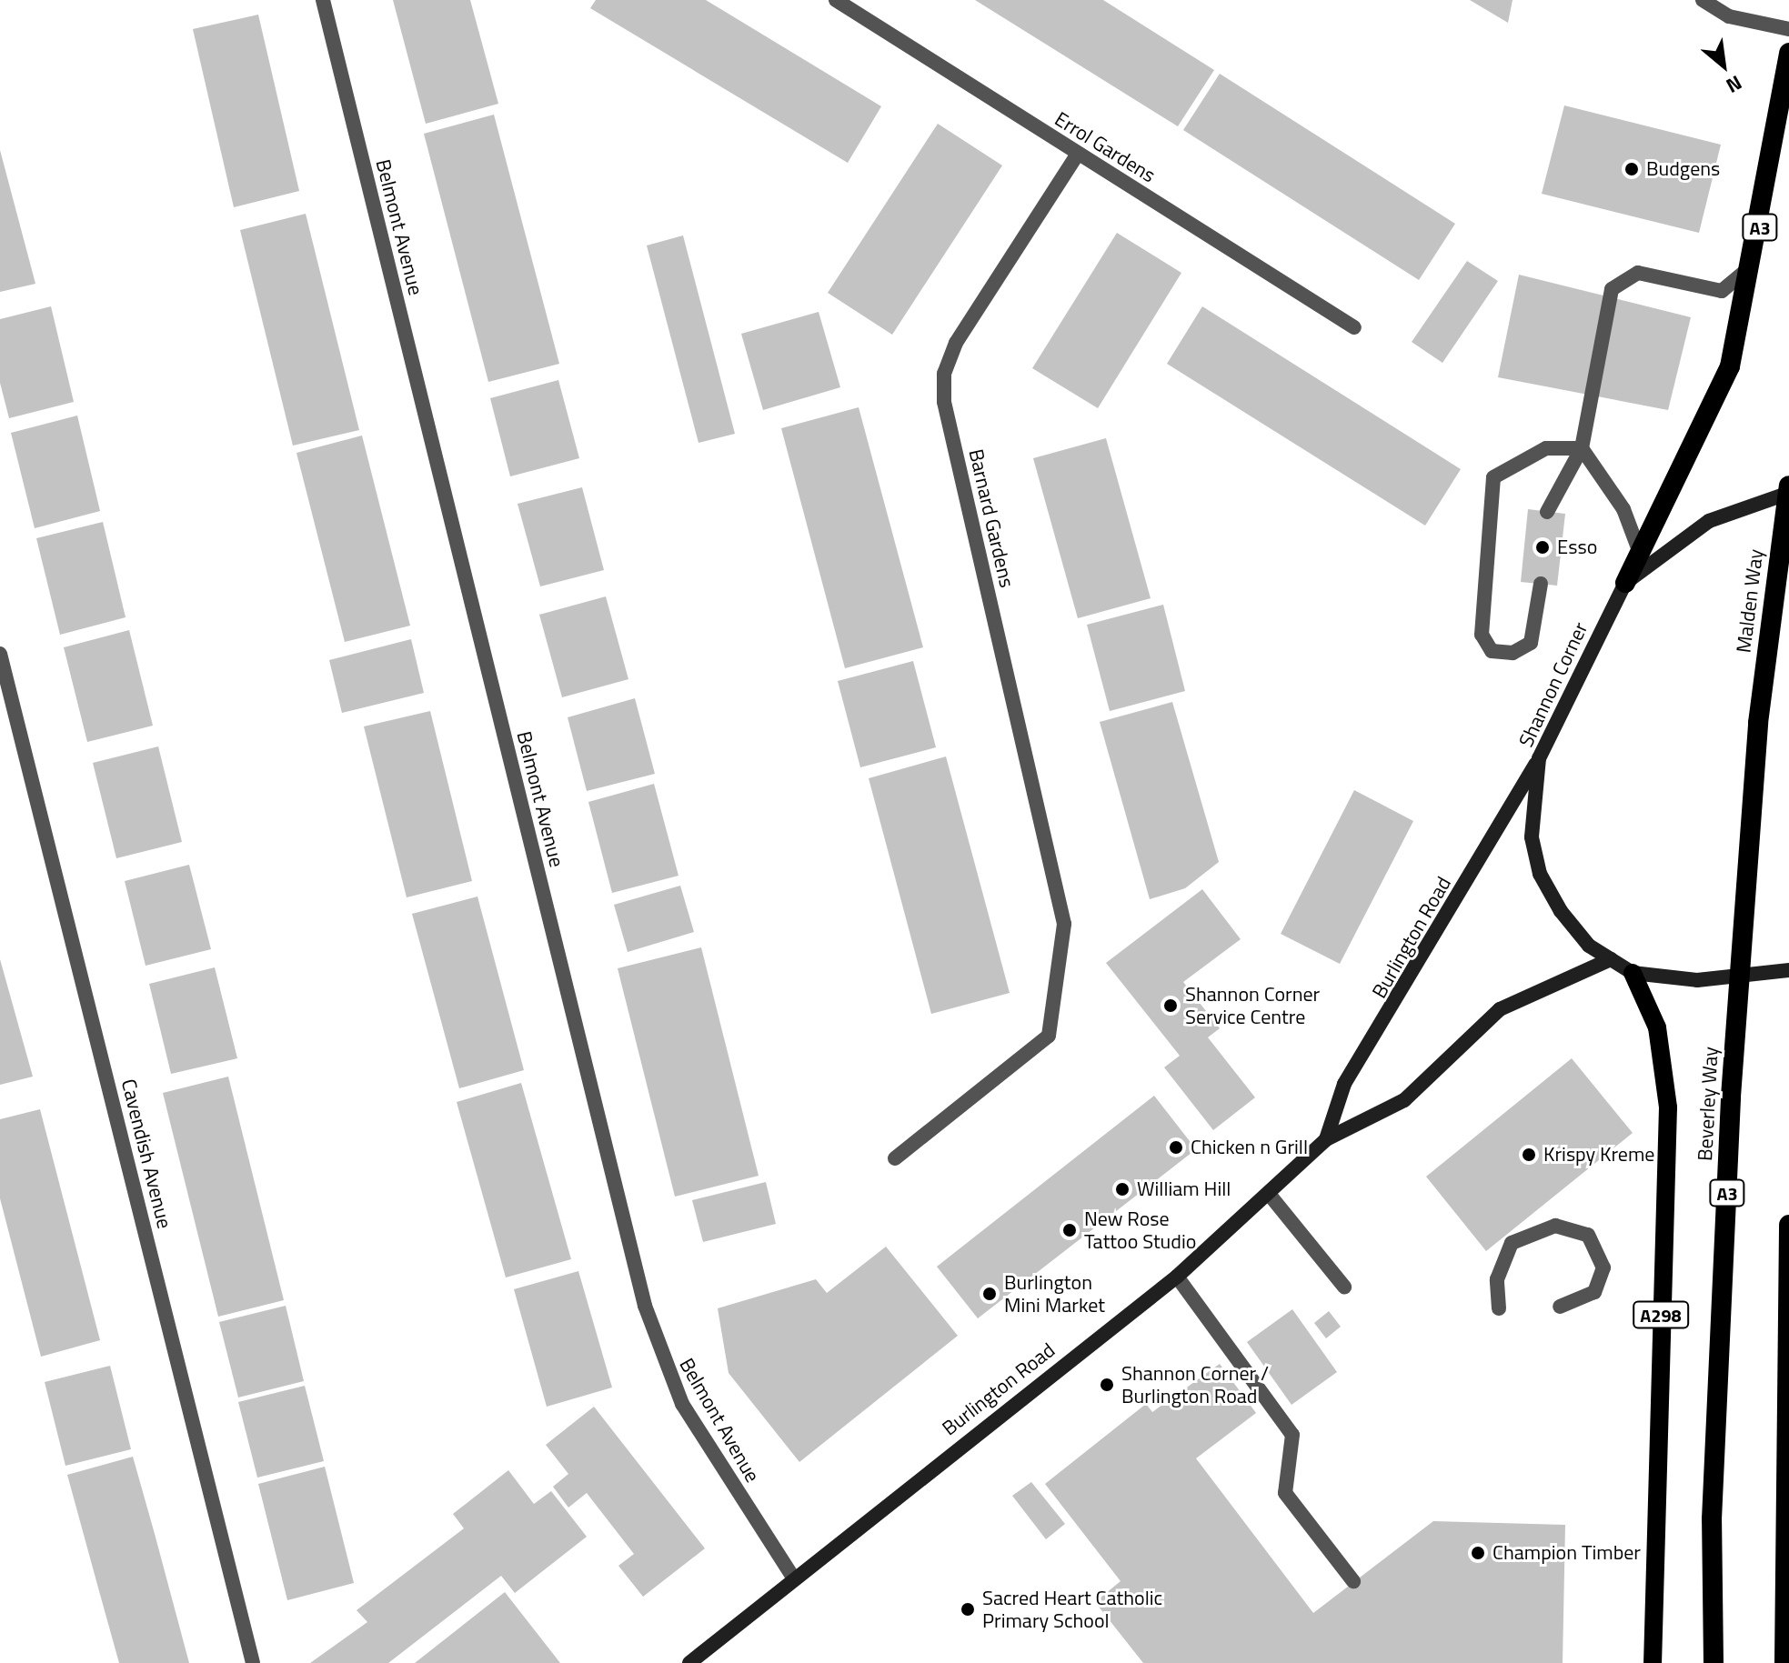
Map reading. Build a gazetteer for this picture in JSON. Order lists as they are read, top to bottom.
{
  "streets": {
    "highway": ["A3", "Malden Way", "Beverley Way"],
    "main road": ["Shannon Corner", "Burlington Road", "A298"],
    "street": [
      "Errol Gardens",
      "Belmont Avenue",
      "Barnard Gardens",
      "Cavendish Avenue"
    ]
  },
  "crossings": [
    ["Errol Gardens", "Barnard Gardens"],
    ["Belmont Avenue", "Burlington Road"],
    ["A3", "Shannon Corner"],
    ["Malden Way", "Beverley Way"],
    ["Shannon Corner", "Burlington Road"],
    ["Shannon Corner", "Beverley Way"]
  ],
  "places": [
    "Budgens",
    "Esso",
    "Shannon Corner Service Centre",
    "Chicken n Grill",
    "Krispy Kreme",
    "William Hill",
    "New Rose Tattoo Studio",
    "Burlington Mini Market",
    "Shannon Corner / Burlington Road",
    "Champion Timber",
    "Sacred Heart Catholic Primary School"
  ],
  "north": "bottom right"
}
